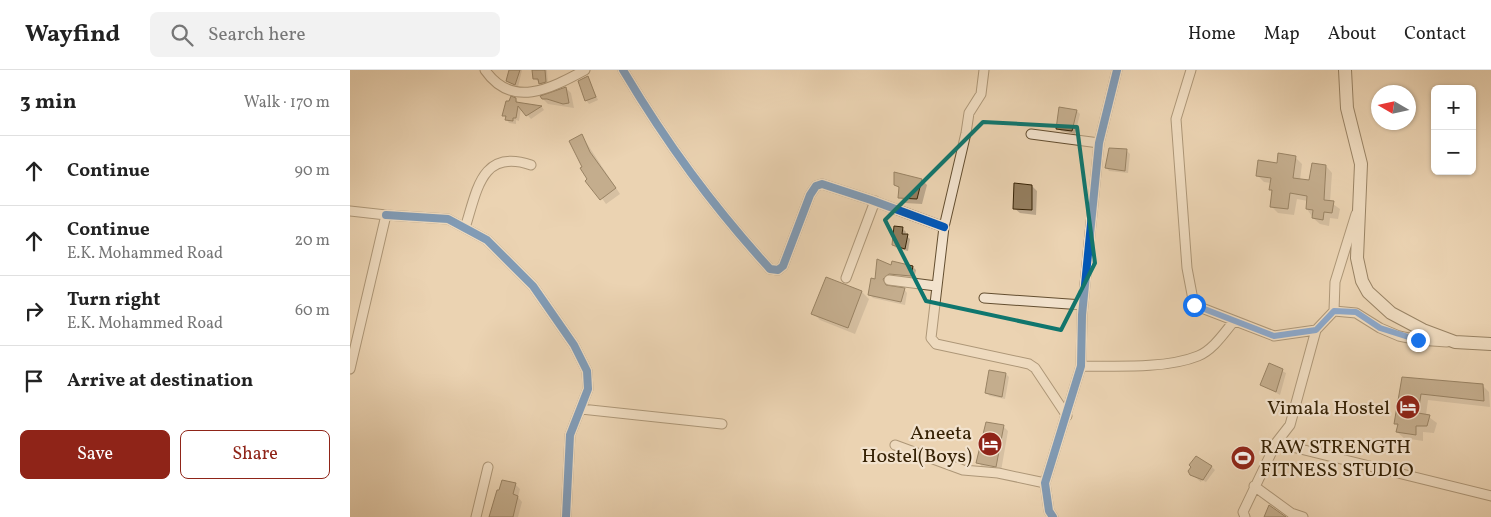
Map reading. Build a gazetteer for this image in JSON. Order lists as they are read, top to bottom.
{
  "places": {
    "hotel": ["Vimala Hostel", "Aneeta Hostel(Boys)"],
    "sports": ["RAW STRENGTH FITNESS STUDIO"]
  },
  "north": "left",
  "page": {
    "header": "Wayfind",
    "search": "Search here",
    "nav": [
      "Home",
      "Map",
      "About",
      "Contact"
    ],
    "heading": ["3 min", "Walk · 170 m"],
    "map_buttons": ["+", "−"],
    "list": [
      ["Continue", "90 m"],
      ["Continue", "E.K. Mohammed Road", "20 m"],
      ["Turn right", "E.K. Mohammed Road", "60 m"],
      "Arrive at destination"
    ],
    "buttons": ["Save", "Share"]
  }
}
